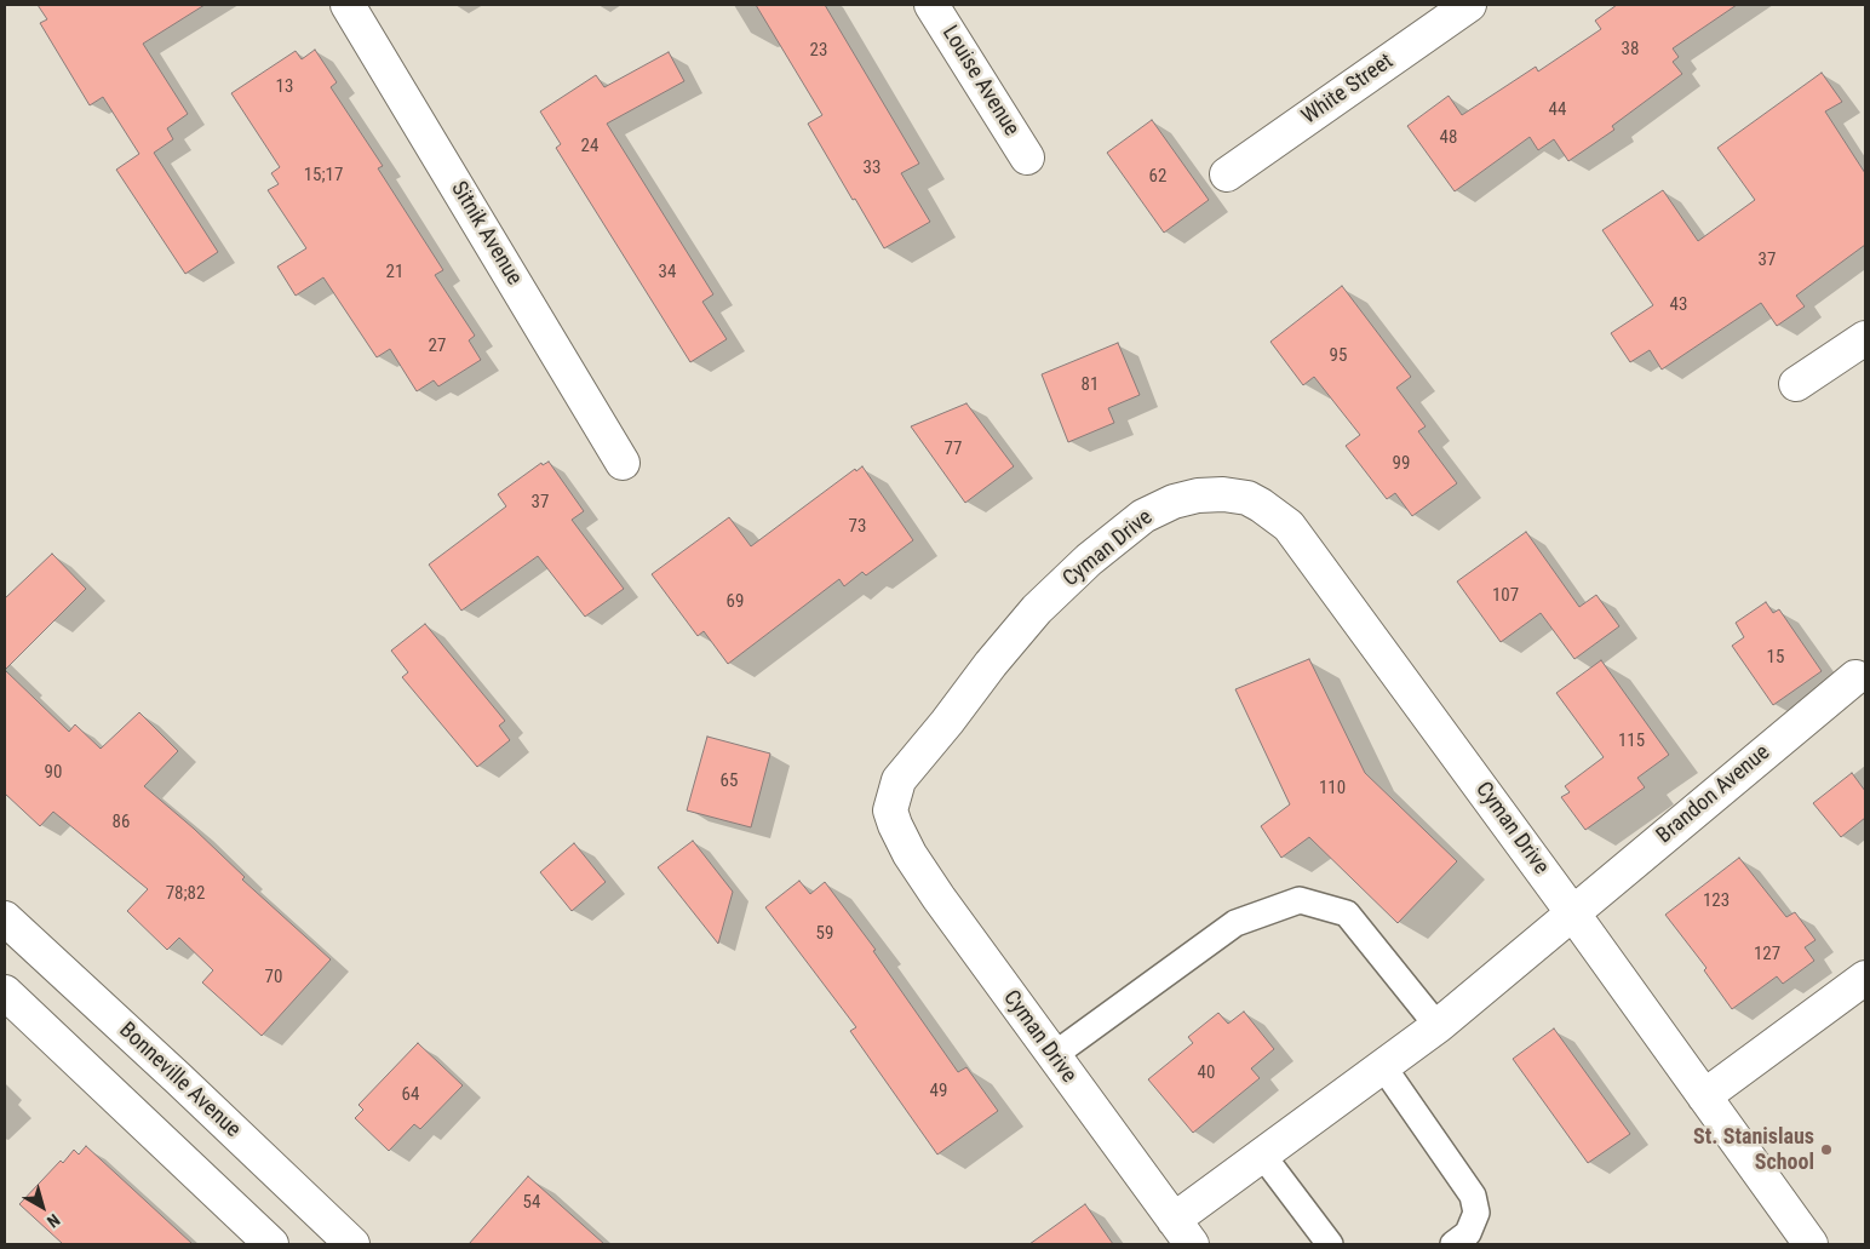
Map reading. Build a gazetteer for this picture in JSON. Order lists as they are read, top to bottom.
{
  "streets": {
    "street": [
      "Louise Avenue",
      "White Street",
      "Sitnik Avenue",
      "Cyman Drive",
      "Brandon Avenue",
      "Bonneville Avenue"
    ]
  },
  "crossings": [
    ["Cyman Drive", "Brandon Avenue"]
  ],
  "places": ["St. Stanislaus School"],
  "house_numbers": [
    "38",
    "23",
    "13",
    "44",
    "48",
    "24",
    "33",
    "15;17",
    "62",
    "37",
    "21",
    "34",
    "43",
    "27",
    "95",
    "81",
    "77",
    "99",
    "37",
    "73",
    "107",
    "69",
    "15",
    "115",
    "90",
    "65",
    "110",
    "86",
    "78;82",
    "123",
    "59",
    "127",
    "70",
    "40",
    "49",
    "64",
    "54"
  ],
  "north": "bottom right"
}
